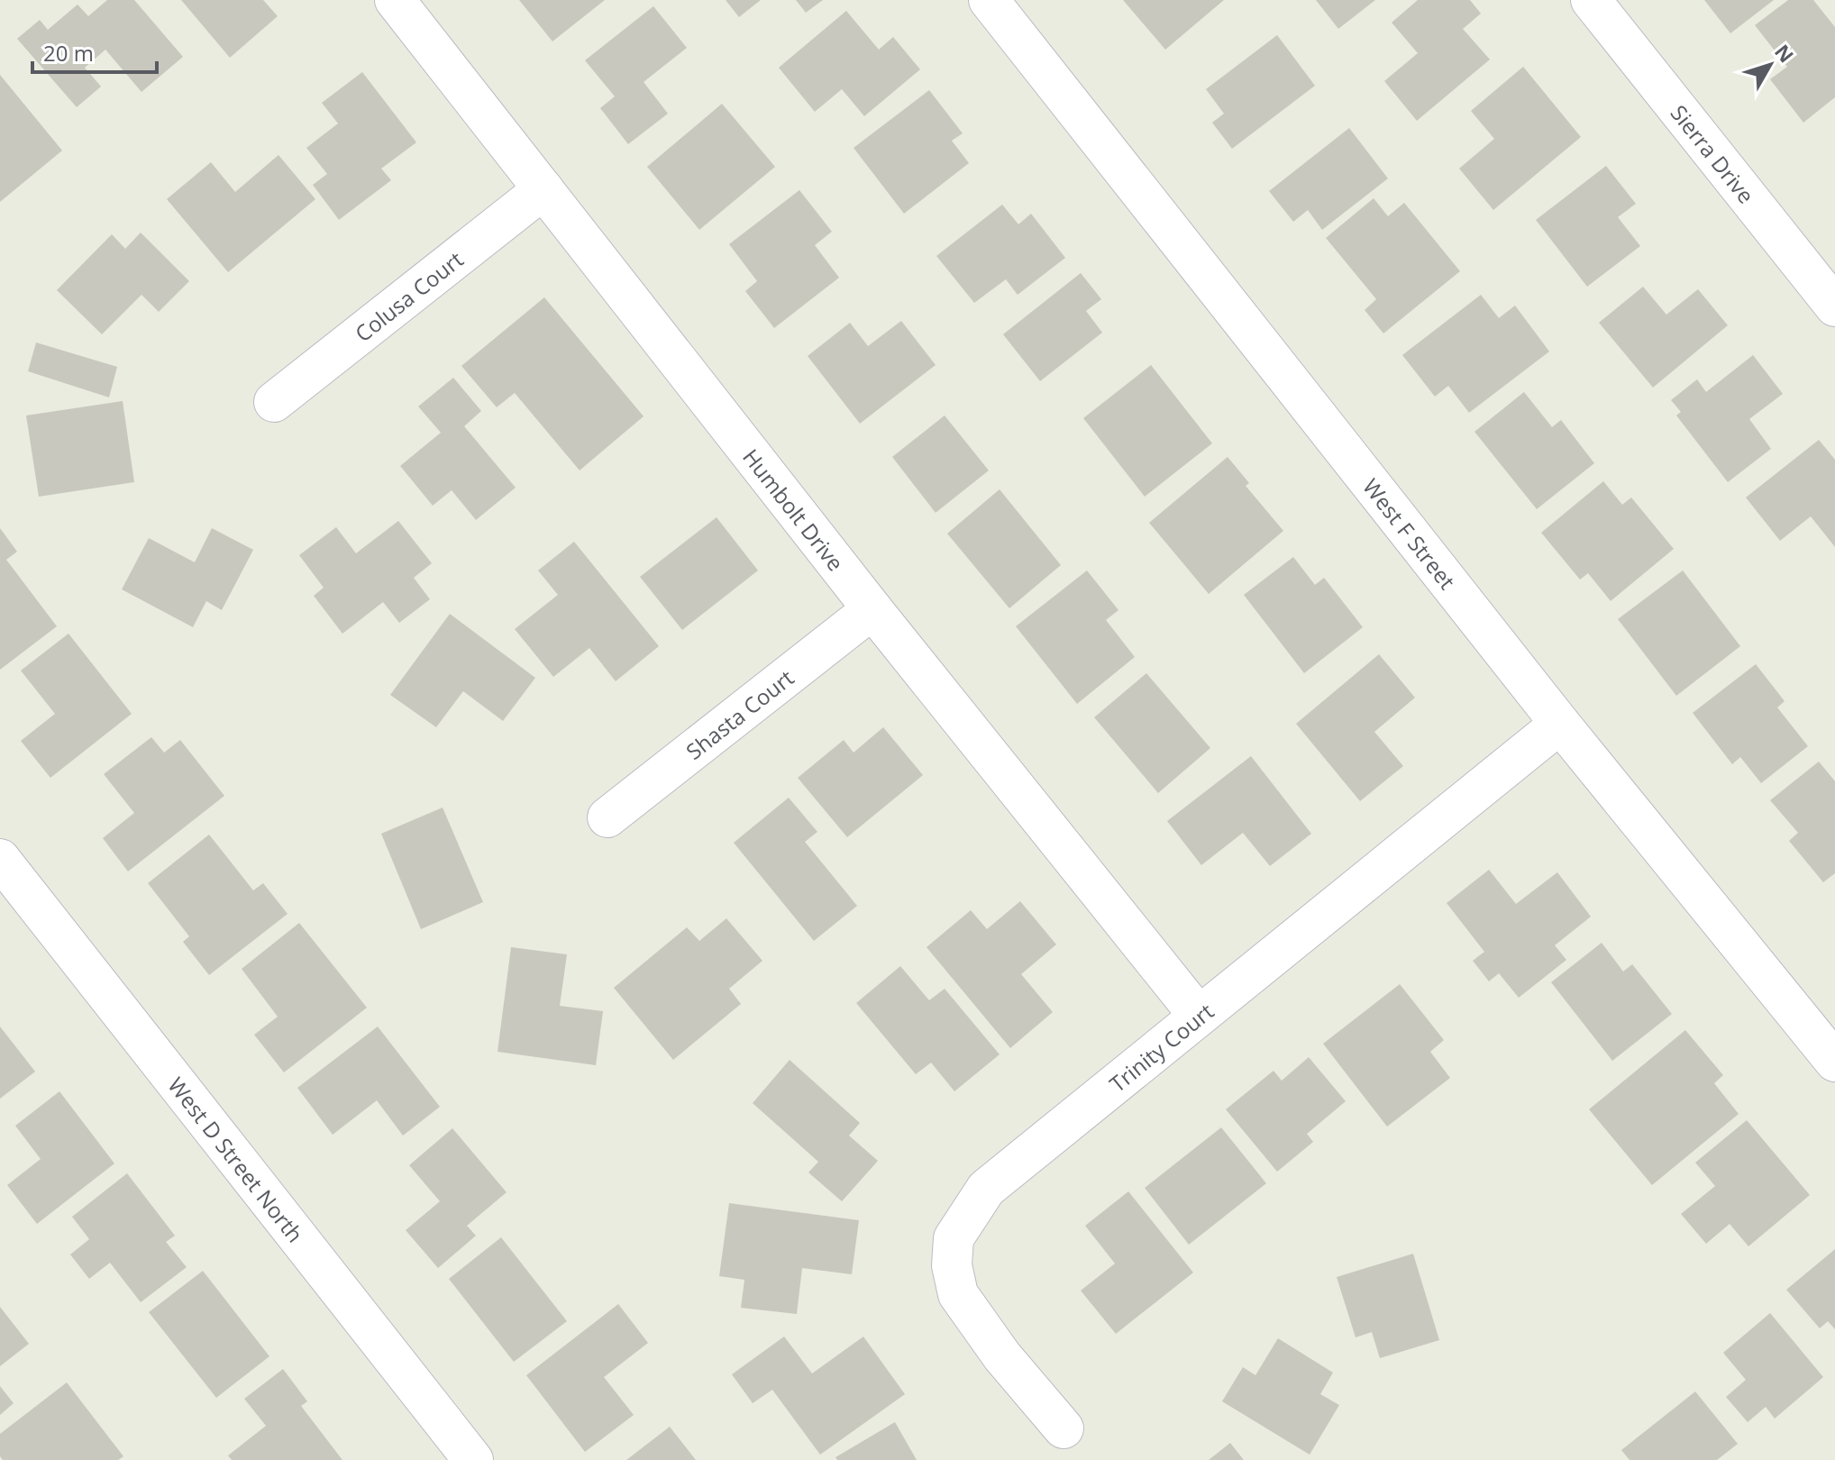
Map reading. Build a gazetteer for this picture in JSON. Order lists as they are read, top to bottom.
{
  "streets": {
    "street": [
      "Sierra Drive",
      "Colusa Court",
      "Humbolt Drive",
      "West F Street",
      "Shasta Court",
      "Trinity Court",
      "West D Street North"
    ]
  },
  "crossings": [
    ["Colusa Court", "Humbolt Drive"],
    ["Humbolt Drive", "Shasta Court"],
    ["Humbolt Drive", "Trinity Court"],
    ["West F Street", "Trinity Court"]
  ],
  "scale_bar": "20 m",
  "north": "top right"
}
